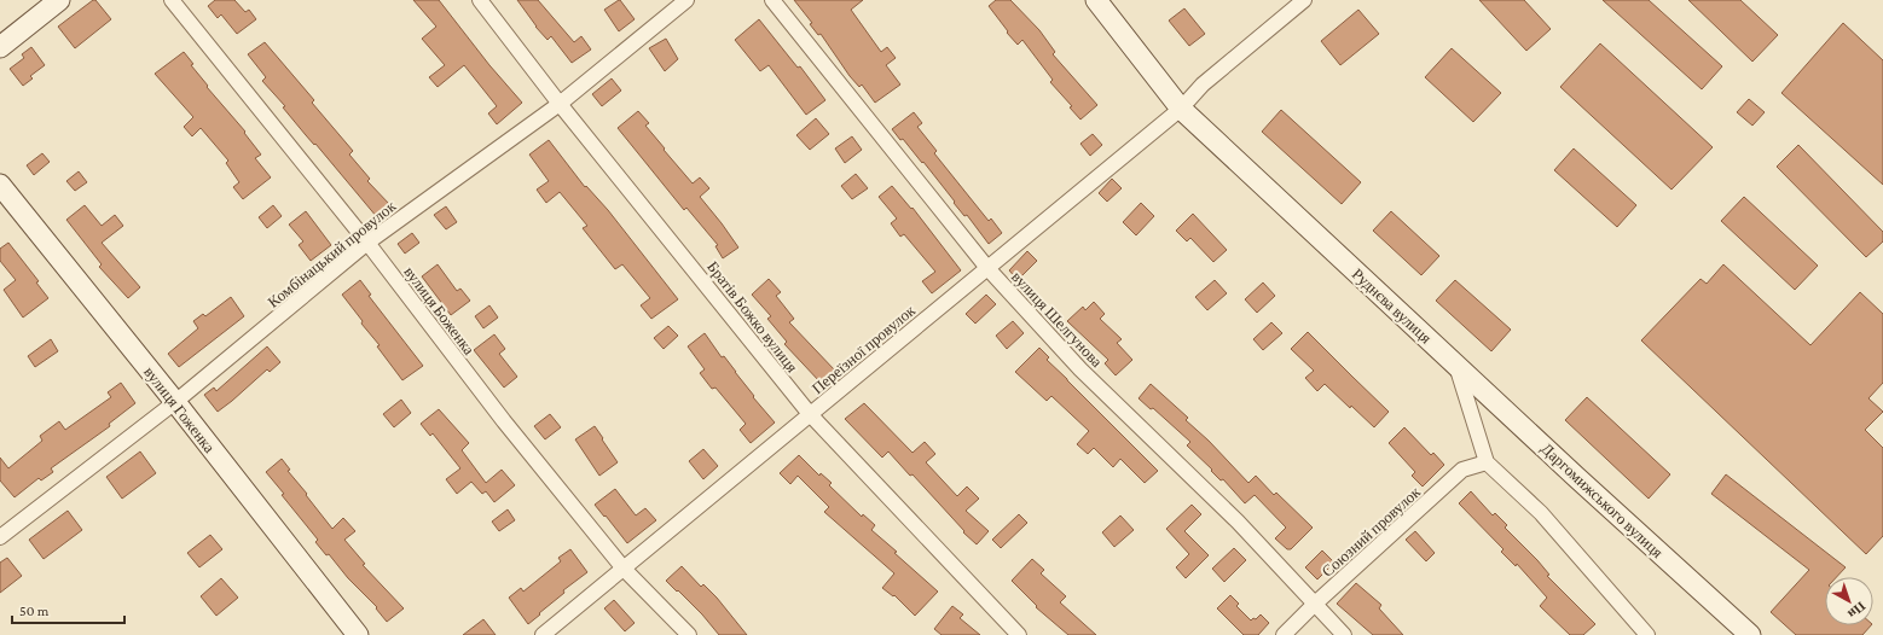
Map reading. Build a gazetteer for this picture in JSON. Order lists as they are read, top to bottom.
{
  "streets": {
    "street": [
      "Комбінацький провулок",
      "Руднєва вулиця",
      "вулиця Боженка",
      "Братів Божко вулиця",
      "вулиця Шелгунова",
      "Переїзної провулок",
      "вулиця Гоженка",
      "Даргомижського вулиця",
      "Союзний провулок"
    ]
  },
  "crossings": [
    ["Комбінацький провулок", "вулиця Боженка"],
    ["Комбінацький провулок", "Братів Божко вулиця"],
    ["Комбінацький провулок", "вулиця Гоженка"],
    ["Руднєва вулиця", "Переїзної провулок"],
    ["Руднєва вулиця", "Даргомижського вулиця"],
    ["Руднєва вулиця", "Союзний провулок"],
    ["вулиця Боженка", "Переїзної провулок"],
    ["Братів Божко вулиця", "Переїзної провулок"],
    ["вулиця Шелгунова", "Переїзної провулок"],
    ["вулиця Шелгунова", "Союзний провулок"]
  ],
  "scale_bar": "50 m",
  "north": "bottom right"
}
